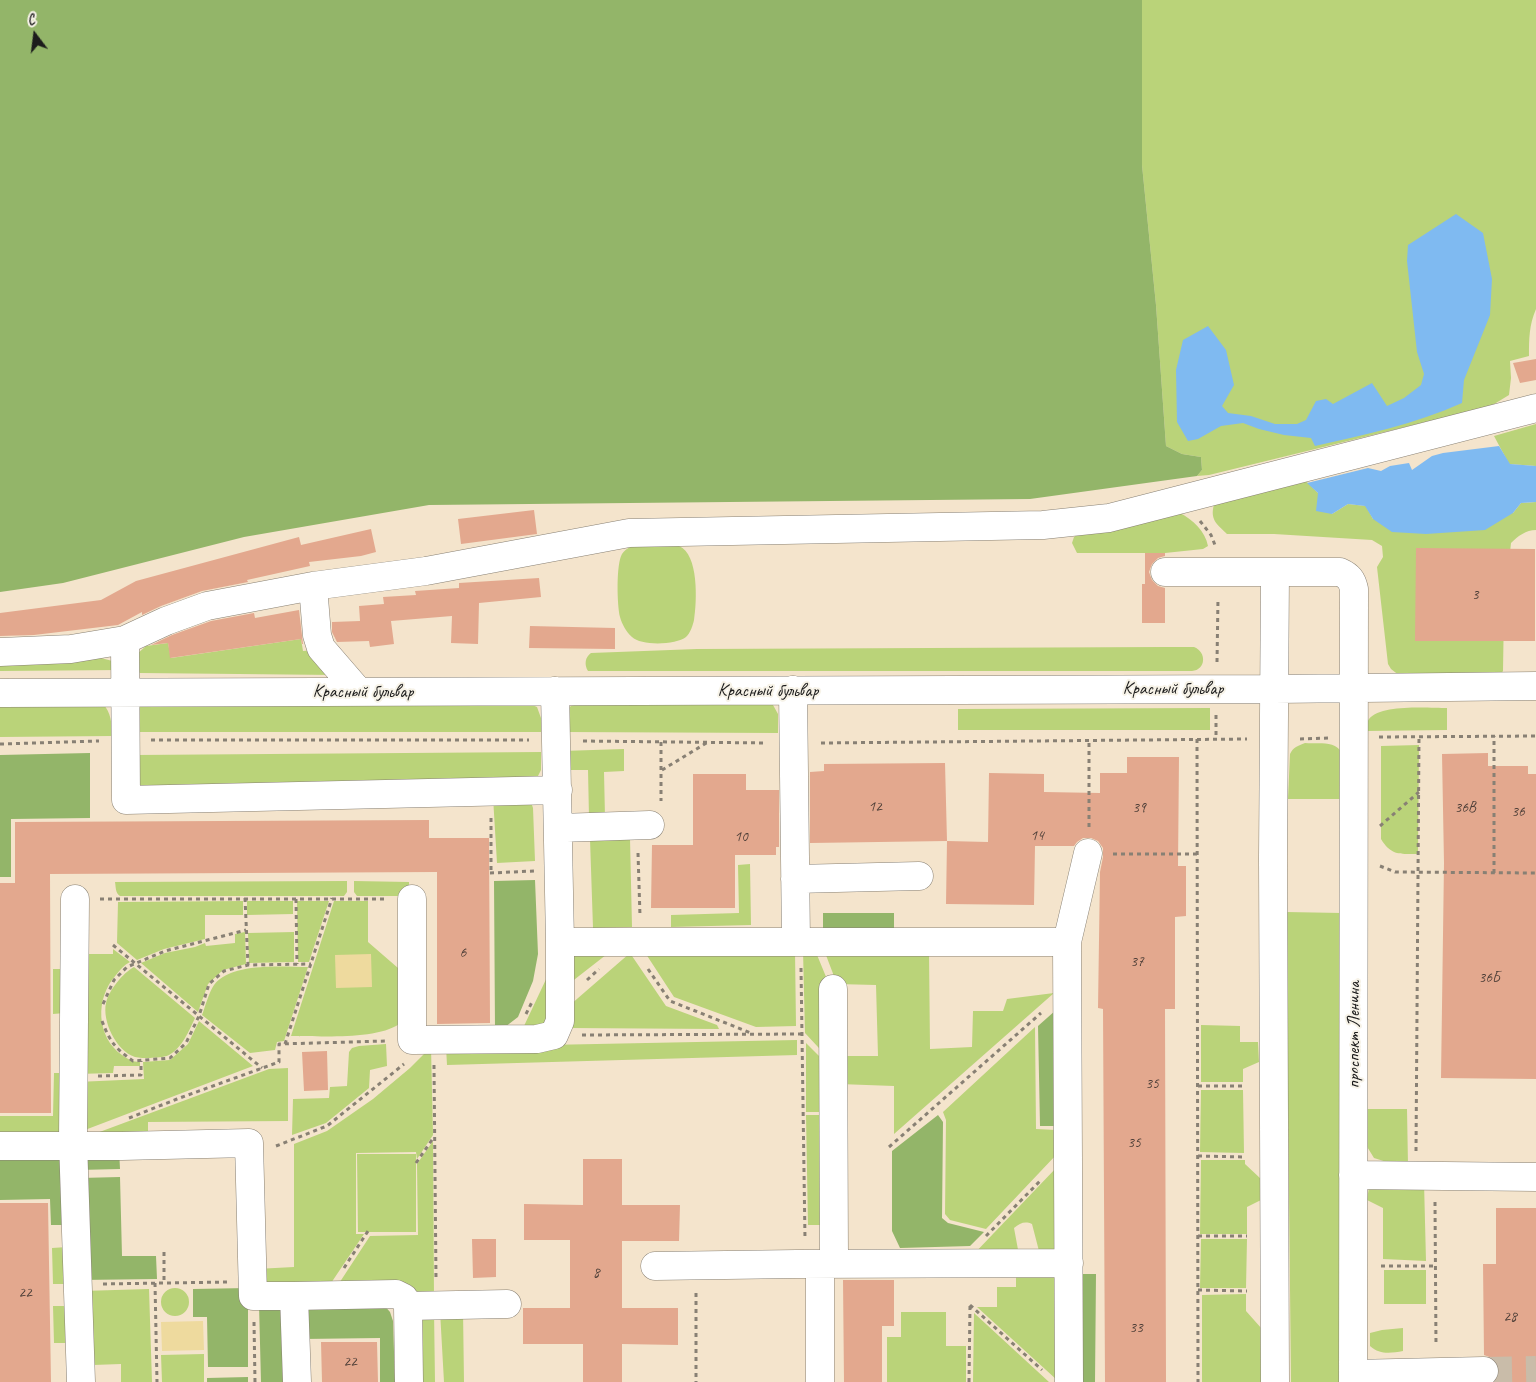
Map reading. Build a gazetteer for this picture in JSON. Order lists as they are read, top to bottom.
{
  "streets": {
    "street": ["Красный бульвар", "проспект Ленина"]
  },
  "crossings": [
    ["Красный бульвар", "проспект Ленина"]
  ],
  "house_numbers": [
    "3",
    "12",
    "39",
    "36В",
    "36",
    "14",
    "10",
    "6",
    "37",
    "36Б",
    "35",
    "35",
    "8",
    "22",
    "28",
    "33",
    "22"
  ],
  "north": "top"
}
